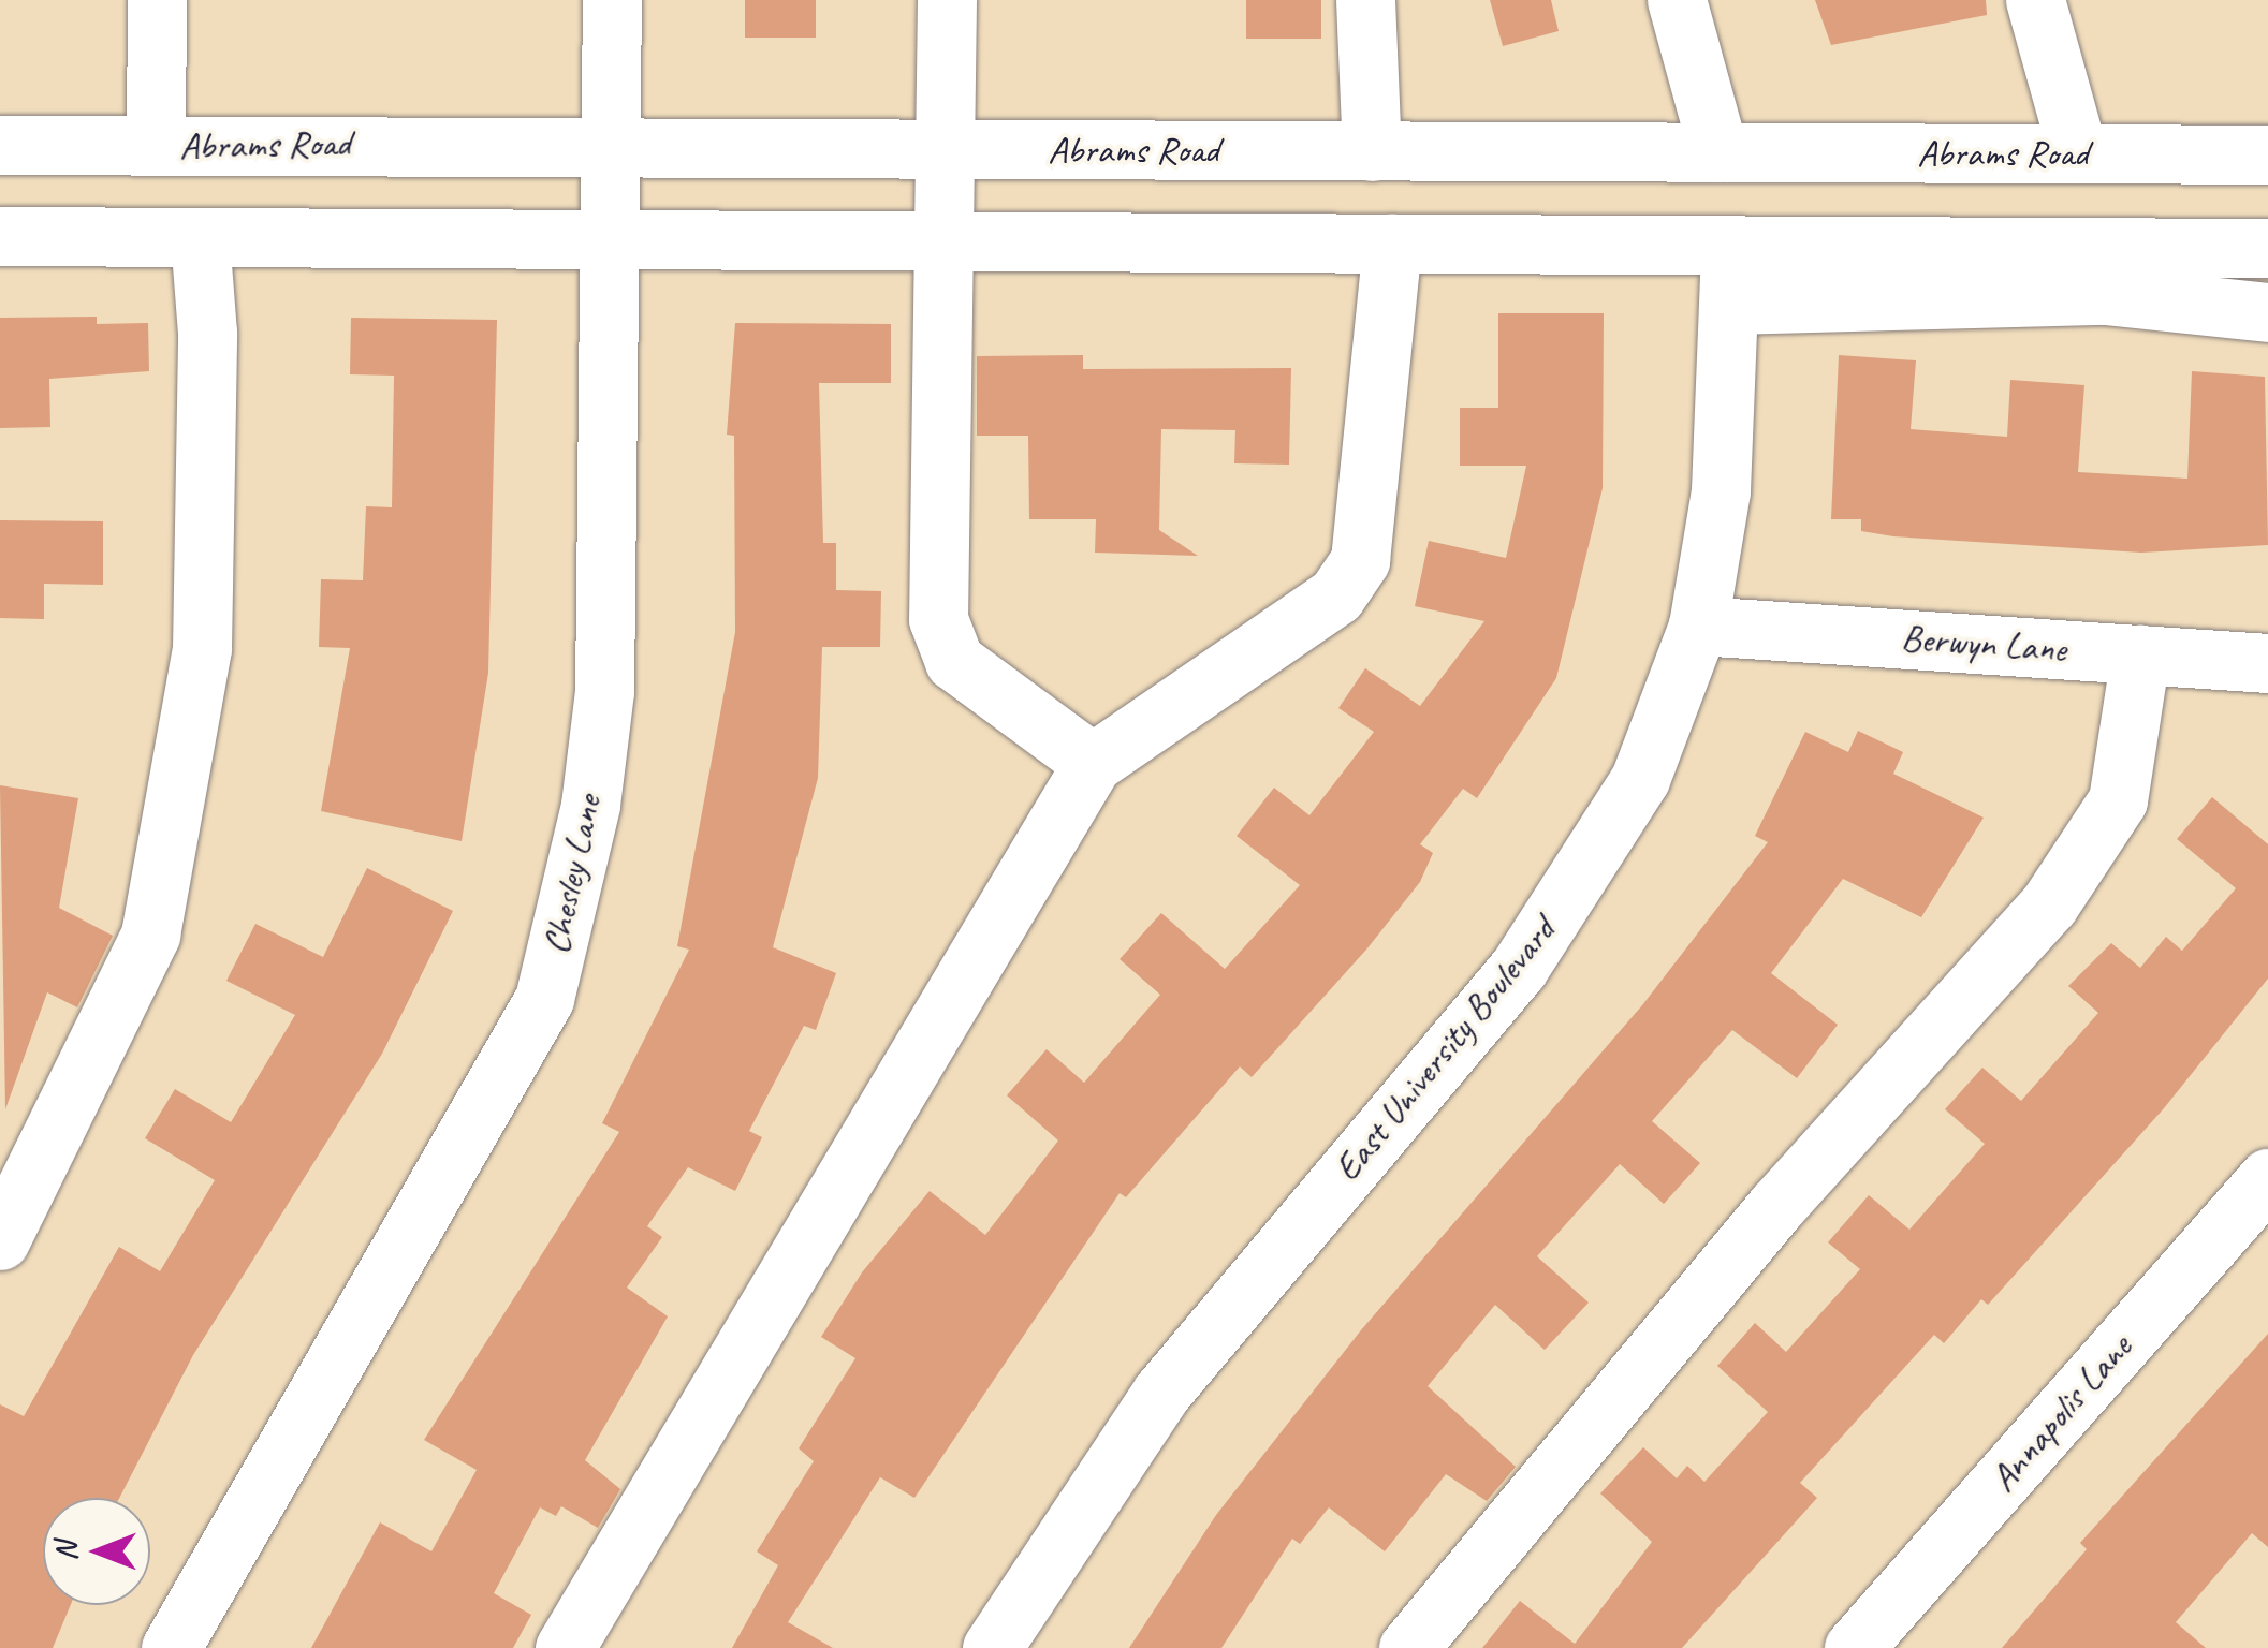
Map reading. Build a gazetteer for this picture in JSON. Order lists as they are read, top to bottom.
{
  "streets": {
    "street": [
      "Abrams Road",
      "Berwyn Lane",
      "Chesley Lane",
      "East University Boulevard",
      "Annapolis Lane"
    ]
  },
  "crossings": [
    ["Abrams Road", "Chesley Lane"],
    ["Abrams Road", "East University Boulevard"],
    ["Berwyn Lane", "East University Boulevard"]
  ],
  "north": "left"
}
